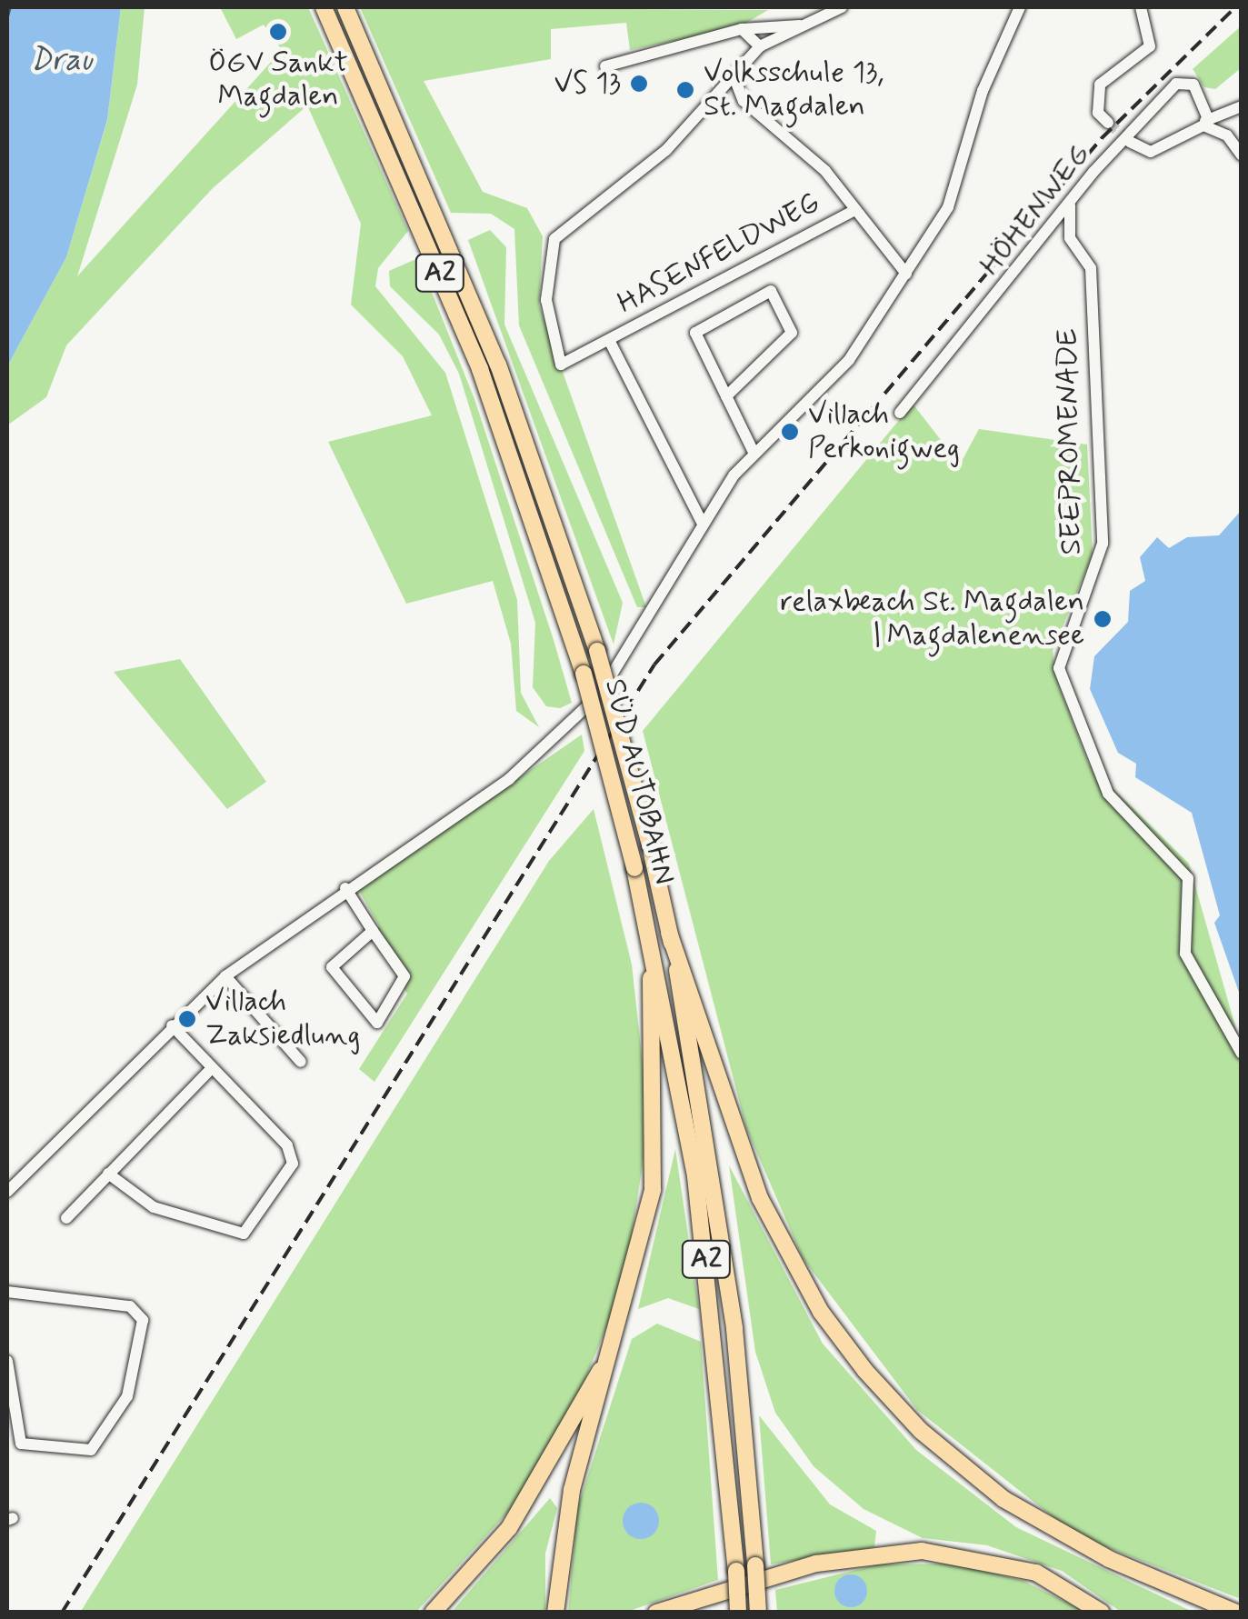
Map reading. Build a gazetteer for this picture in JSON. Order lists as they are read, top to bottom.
{
  "streets": {
    "highway": ["A2", "SÜD AUTOBAHN"],
    "street": ["HÖHENWEG", "HASENFELDWEG", "SEEPROMENADE"]
  },
  "crossings": [
    ["HÖHENWEG", "SEEPROMENADE"]
  ],
  "water": ["Drau"],
  "places": [
    "ÖGV Sankt Magdalen",
    "VS 13",
    "Volksschule 13, St. Magdalen",
    "Villach Perkonigweg",
    "relaxbeach St. Magdalen | Magdalenensee",
    "Villach Zaksiedlung"
  ]
}
